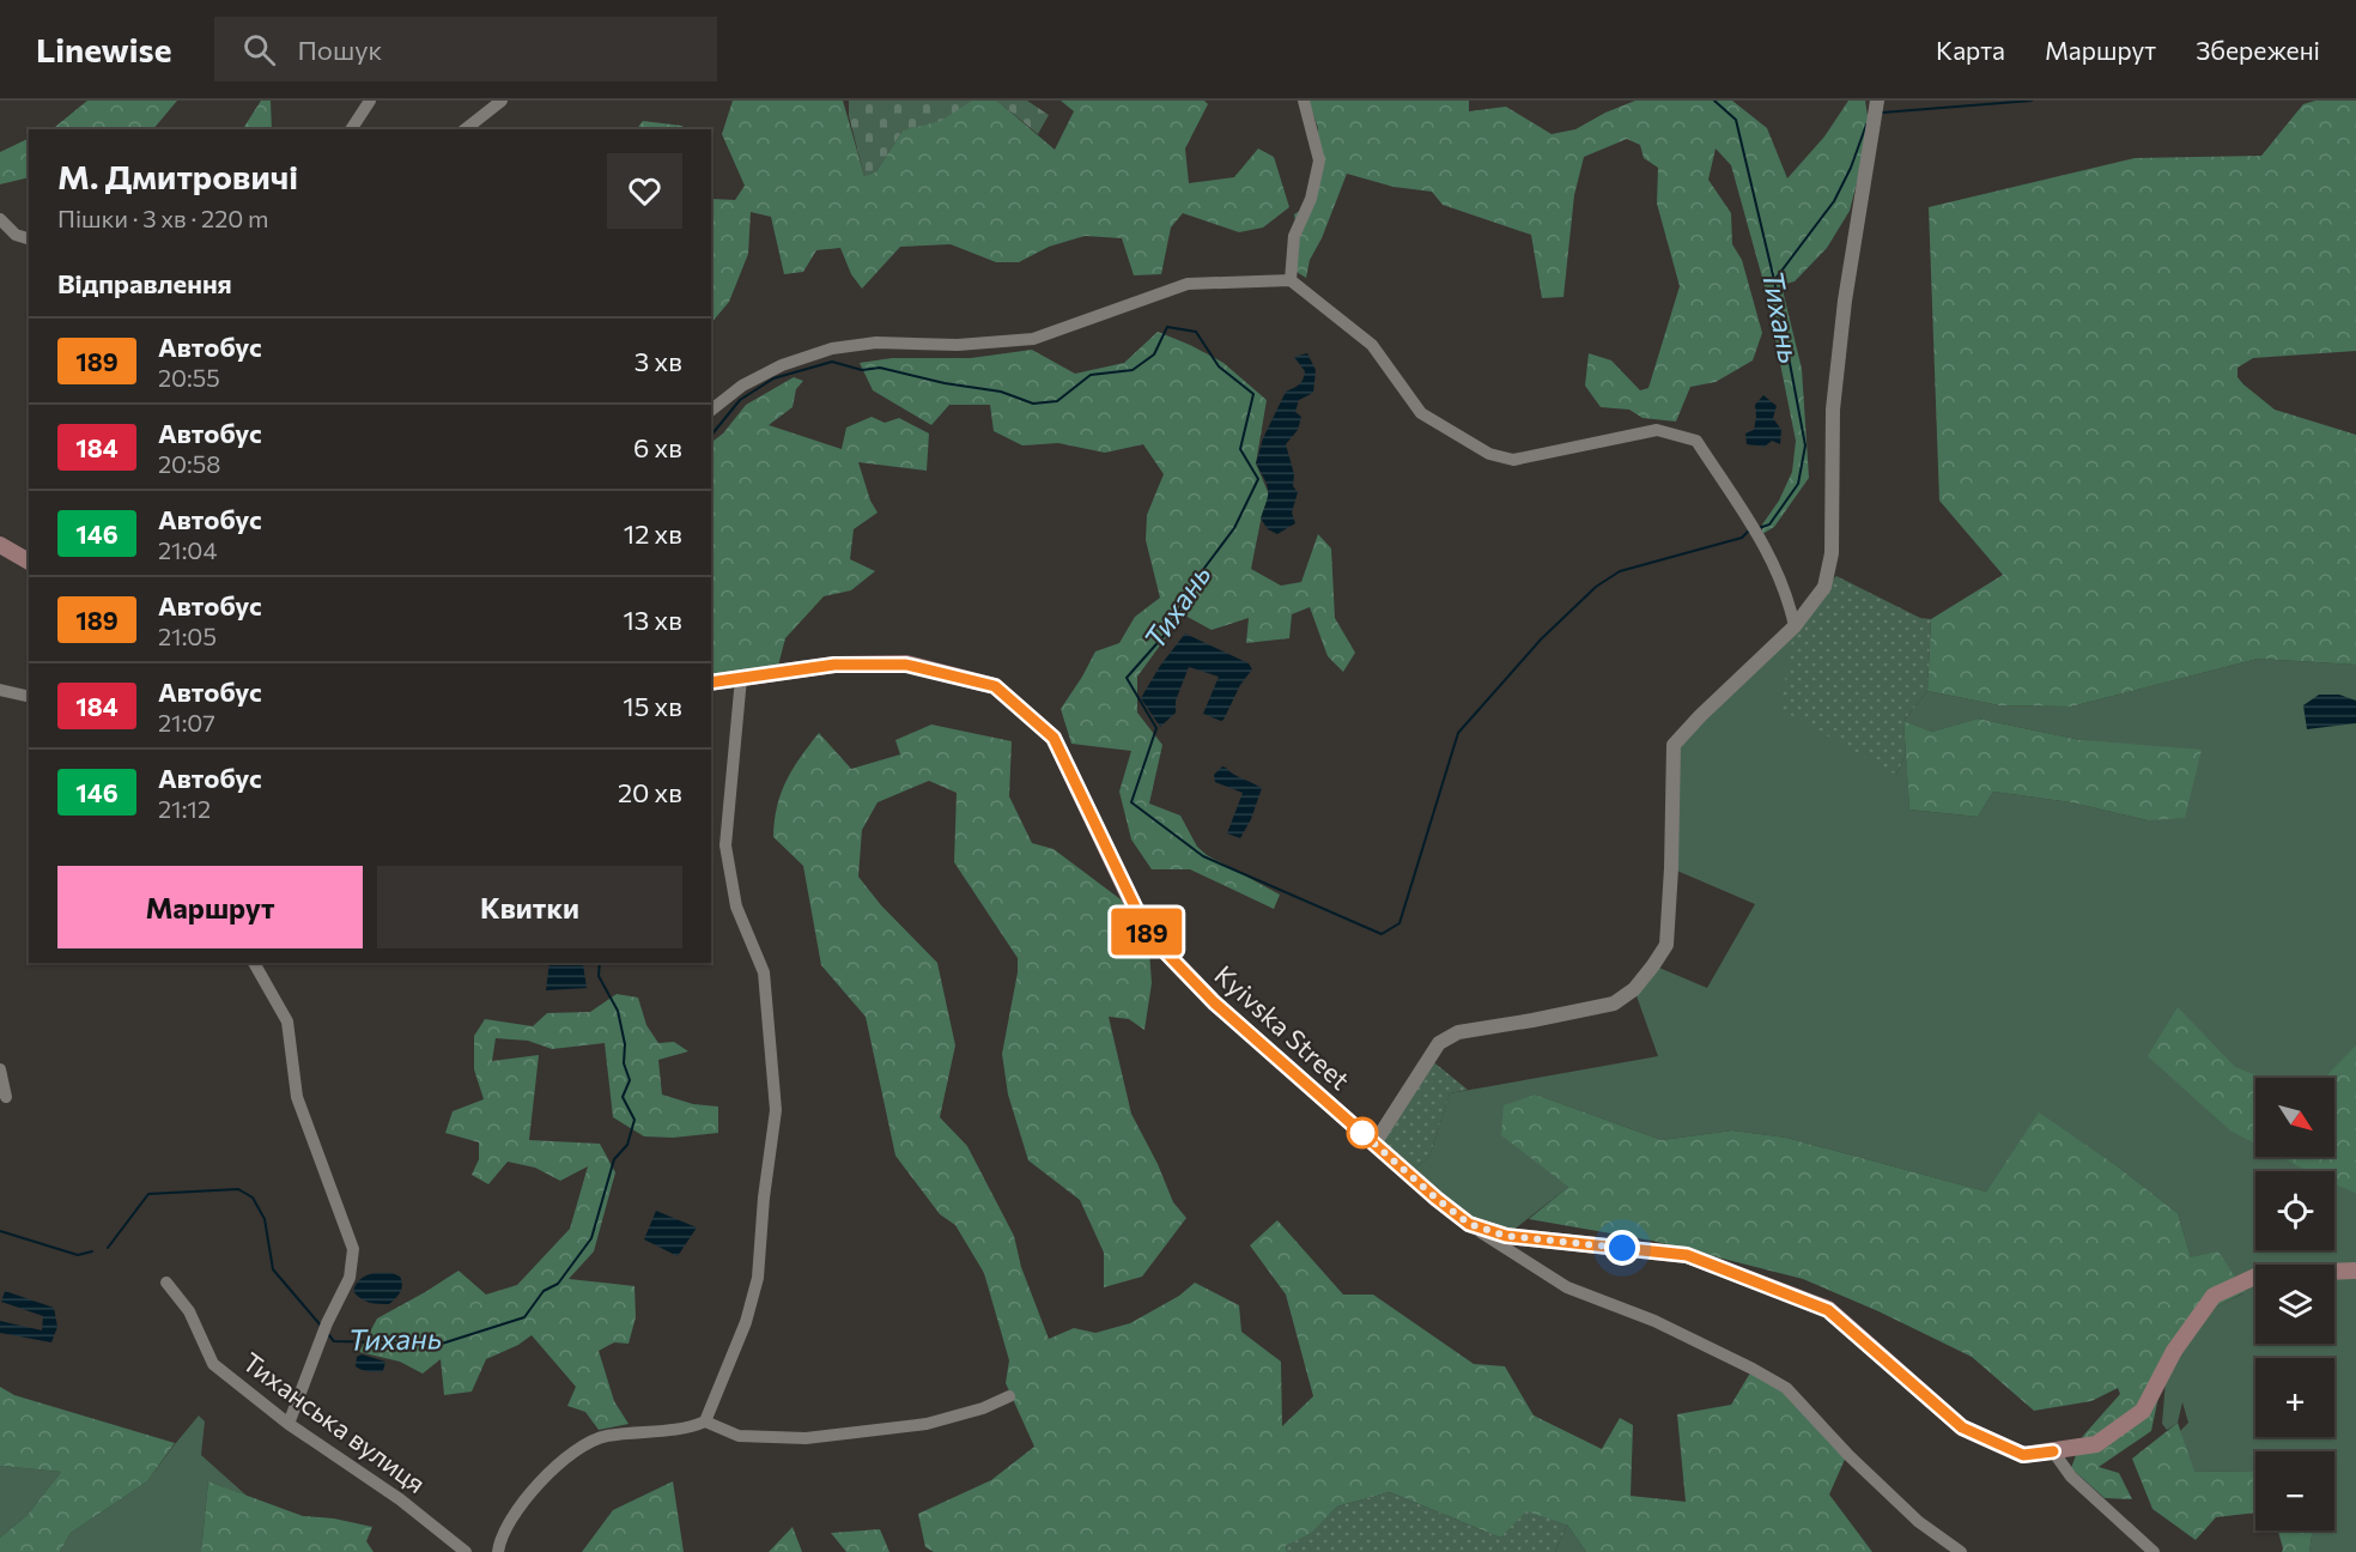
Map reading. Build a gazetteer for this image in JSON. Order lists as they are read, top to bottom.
{
  "streets": {
    "main road": ["Kyivska Street"],
    "street": ["Тиханська вулиця"]
  },
  "water": ["Тихань"],
  "lines": ["bus line 189"],
  "north": "bottom right",
  "page": {
    "header": "Linewise",
    "search": "Пошук",
    "nav": ["Карта", "Маршрут", "Збережені"],
    "on_map": "189",
    "heading": [
      ["М. Дмитровичі", "Пішки · 3 хв · 220 m"],
      "Відправлення"
    ],
    "list": [
      {
        "mark": "189",
        "name": "Автобус",
        "note": "20:55",
        "value": "3 хв"
      },
      {
        "mark": "184",
        "name": "Автобус",
        "note": "20:58",
        "value": "6 хв"
      },
      {
        "mark": "146",
        "name": "Автобус",
        "note": "21:04",
        "value": "12 хв"
      },
      {
        "mark": "189",
        "name": "Автобус",
        "note": "21:05",
        "value": "13 хв"
      },
      {
        "mark": "184",
        "name": "Автобус",
        "note": "21:07",
        "value": "15 хв"
      },
      {
        "mark": "146",
        "name": "Автобус",
        "note": "21:12",
        "value": "20 хв"
      }
    ],
    "buttons": ["Маршрут", "Квитки"],
    "map_buttons": ["+", "−"]
  }
}
